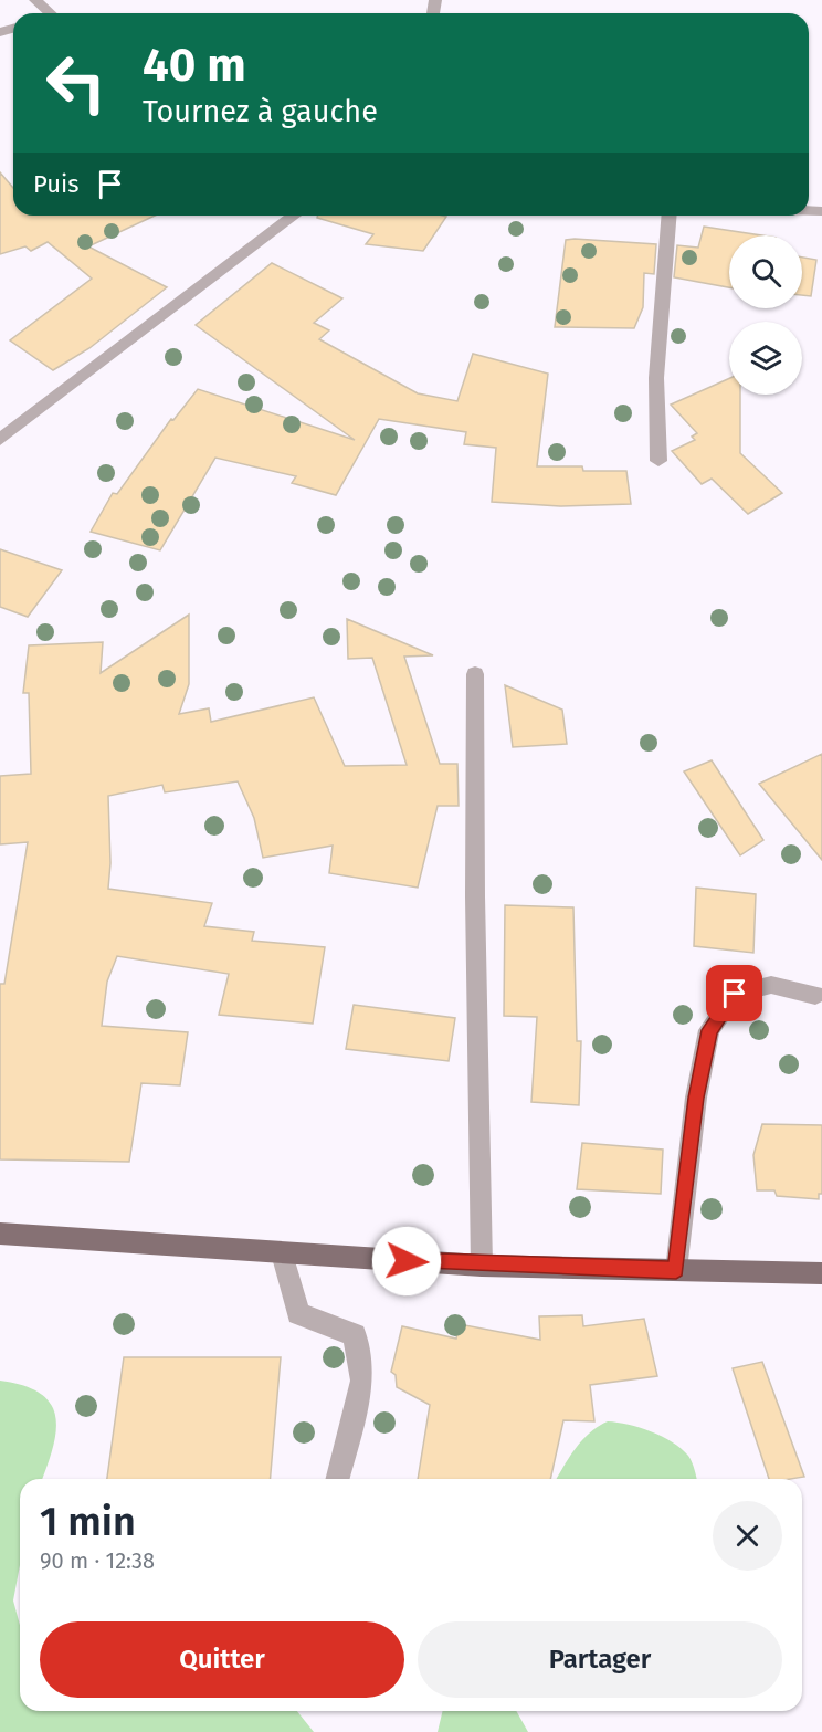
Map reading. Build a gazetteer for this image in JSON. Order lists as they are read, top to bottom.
{
  "page": {
    "turn": ["40 m", "Tournez à gauche"],
    "then": "Puis",
    "heading": ["1 min", "90 m · 12:38"],
    "buttons": ["Quitter", "Partager"]
  }
}
